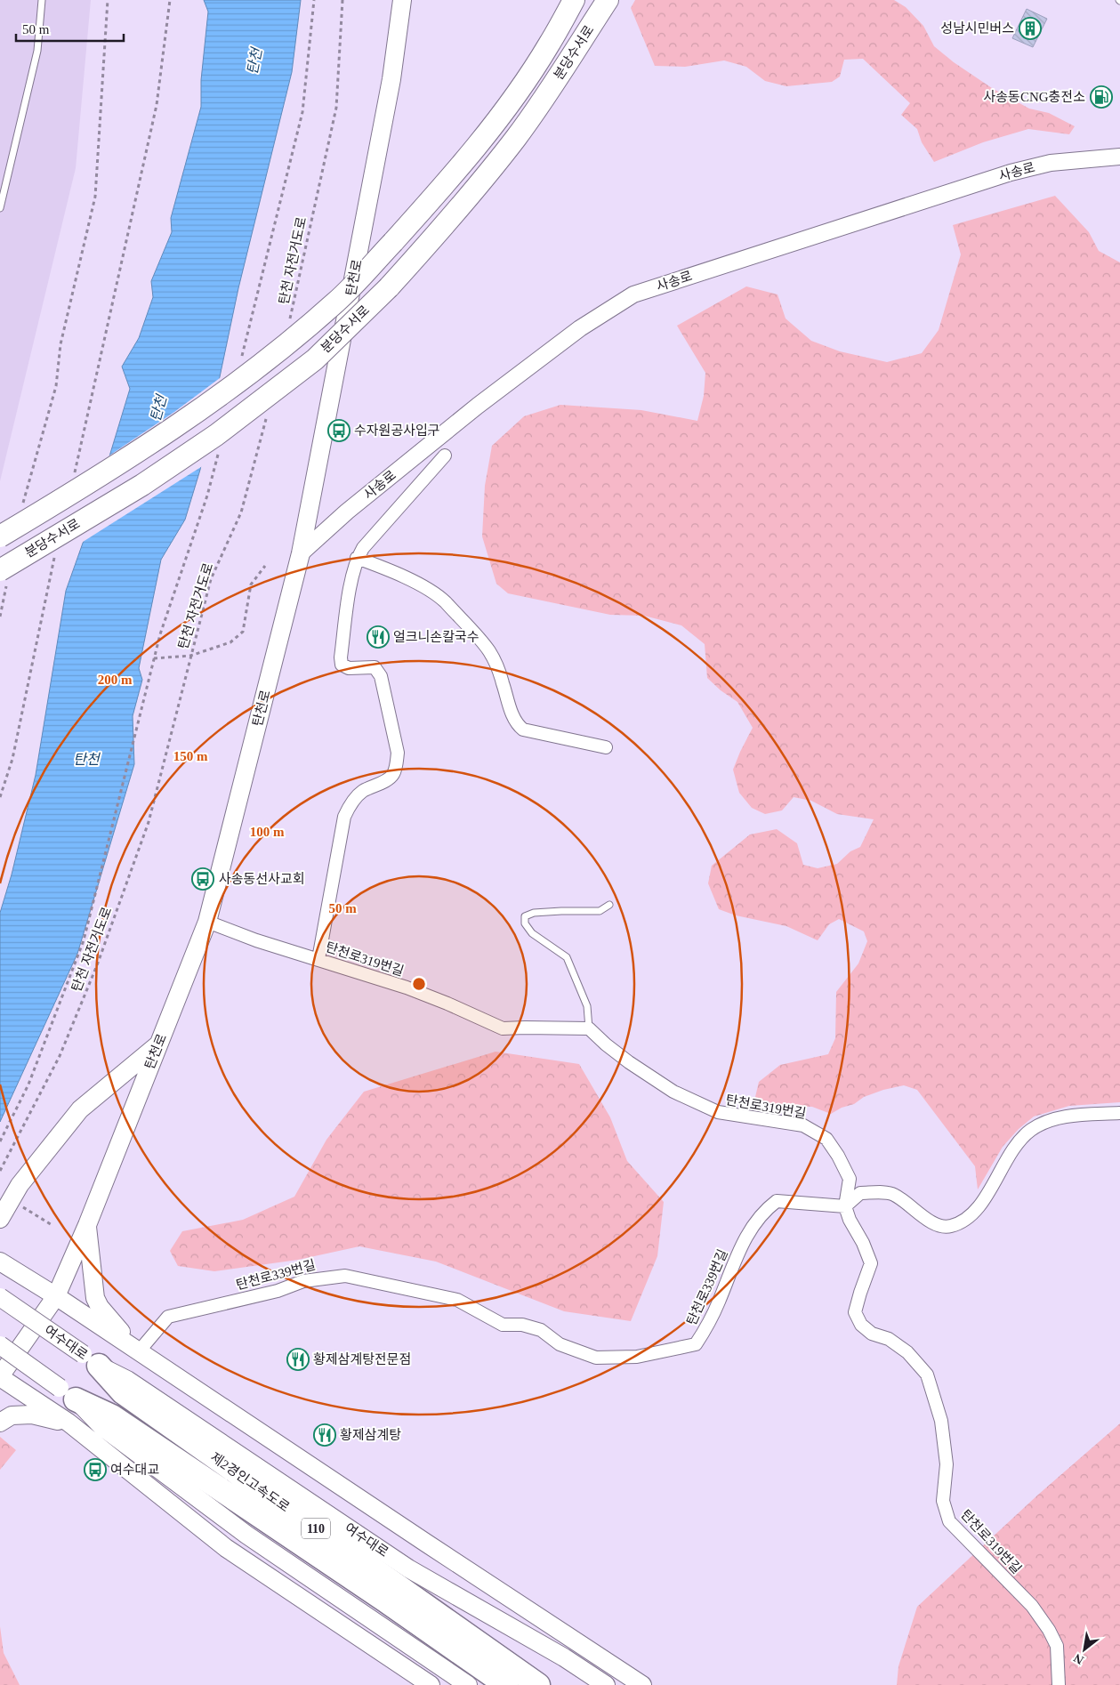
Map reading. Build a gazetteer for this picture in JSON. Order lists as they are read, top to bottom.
{
  "streets": {
    "highway": ["분당수서로", "제2경인고속도로", "110"],
    "main road": ["탄천로", "여수대로"],
    "street": ["사송로", "탄천로319번길", "탄천로339번길"],
    "path": ["탄천 자전거도로"]
  },
  "crossings": [
    ["사송로", "탄천로"],
    ["탄천로", "탄천로319번길"],
    ["탄천로319번길", "탄천로339번길"],
    ["여수대로", "제2경인고속도로"]
  ],
  "water": ["탄천"],
  "places": {
    "building": ["성남시민버스"],
    "fuel station": ["사송동CNG충전소"],
    "bus stop": ["수자원공사입구", "사송동선사교회", "여수대교"],
    "restaurant": ["얼크니손칼국수", "황제삼계탕전문점", "황제삼계탕"]
  },
  "scale_bar": "50 m",
  "north": "bottom left",
  "rings": [
    "200 m",
    "150 m",
    "100 m",
    "50 m"
  ]
}
